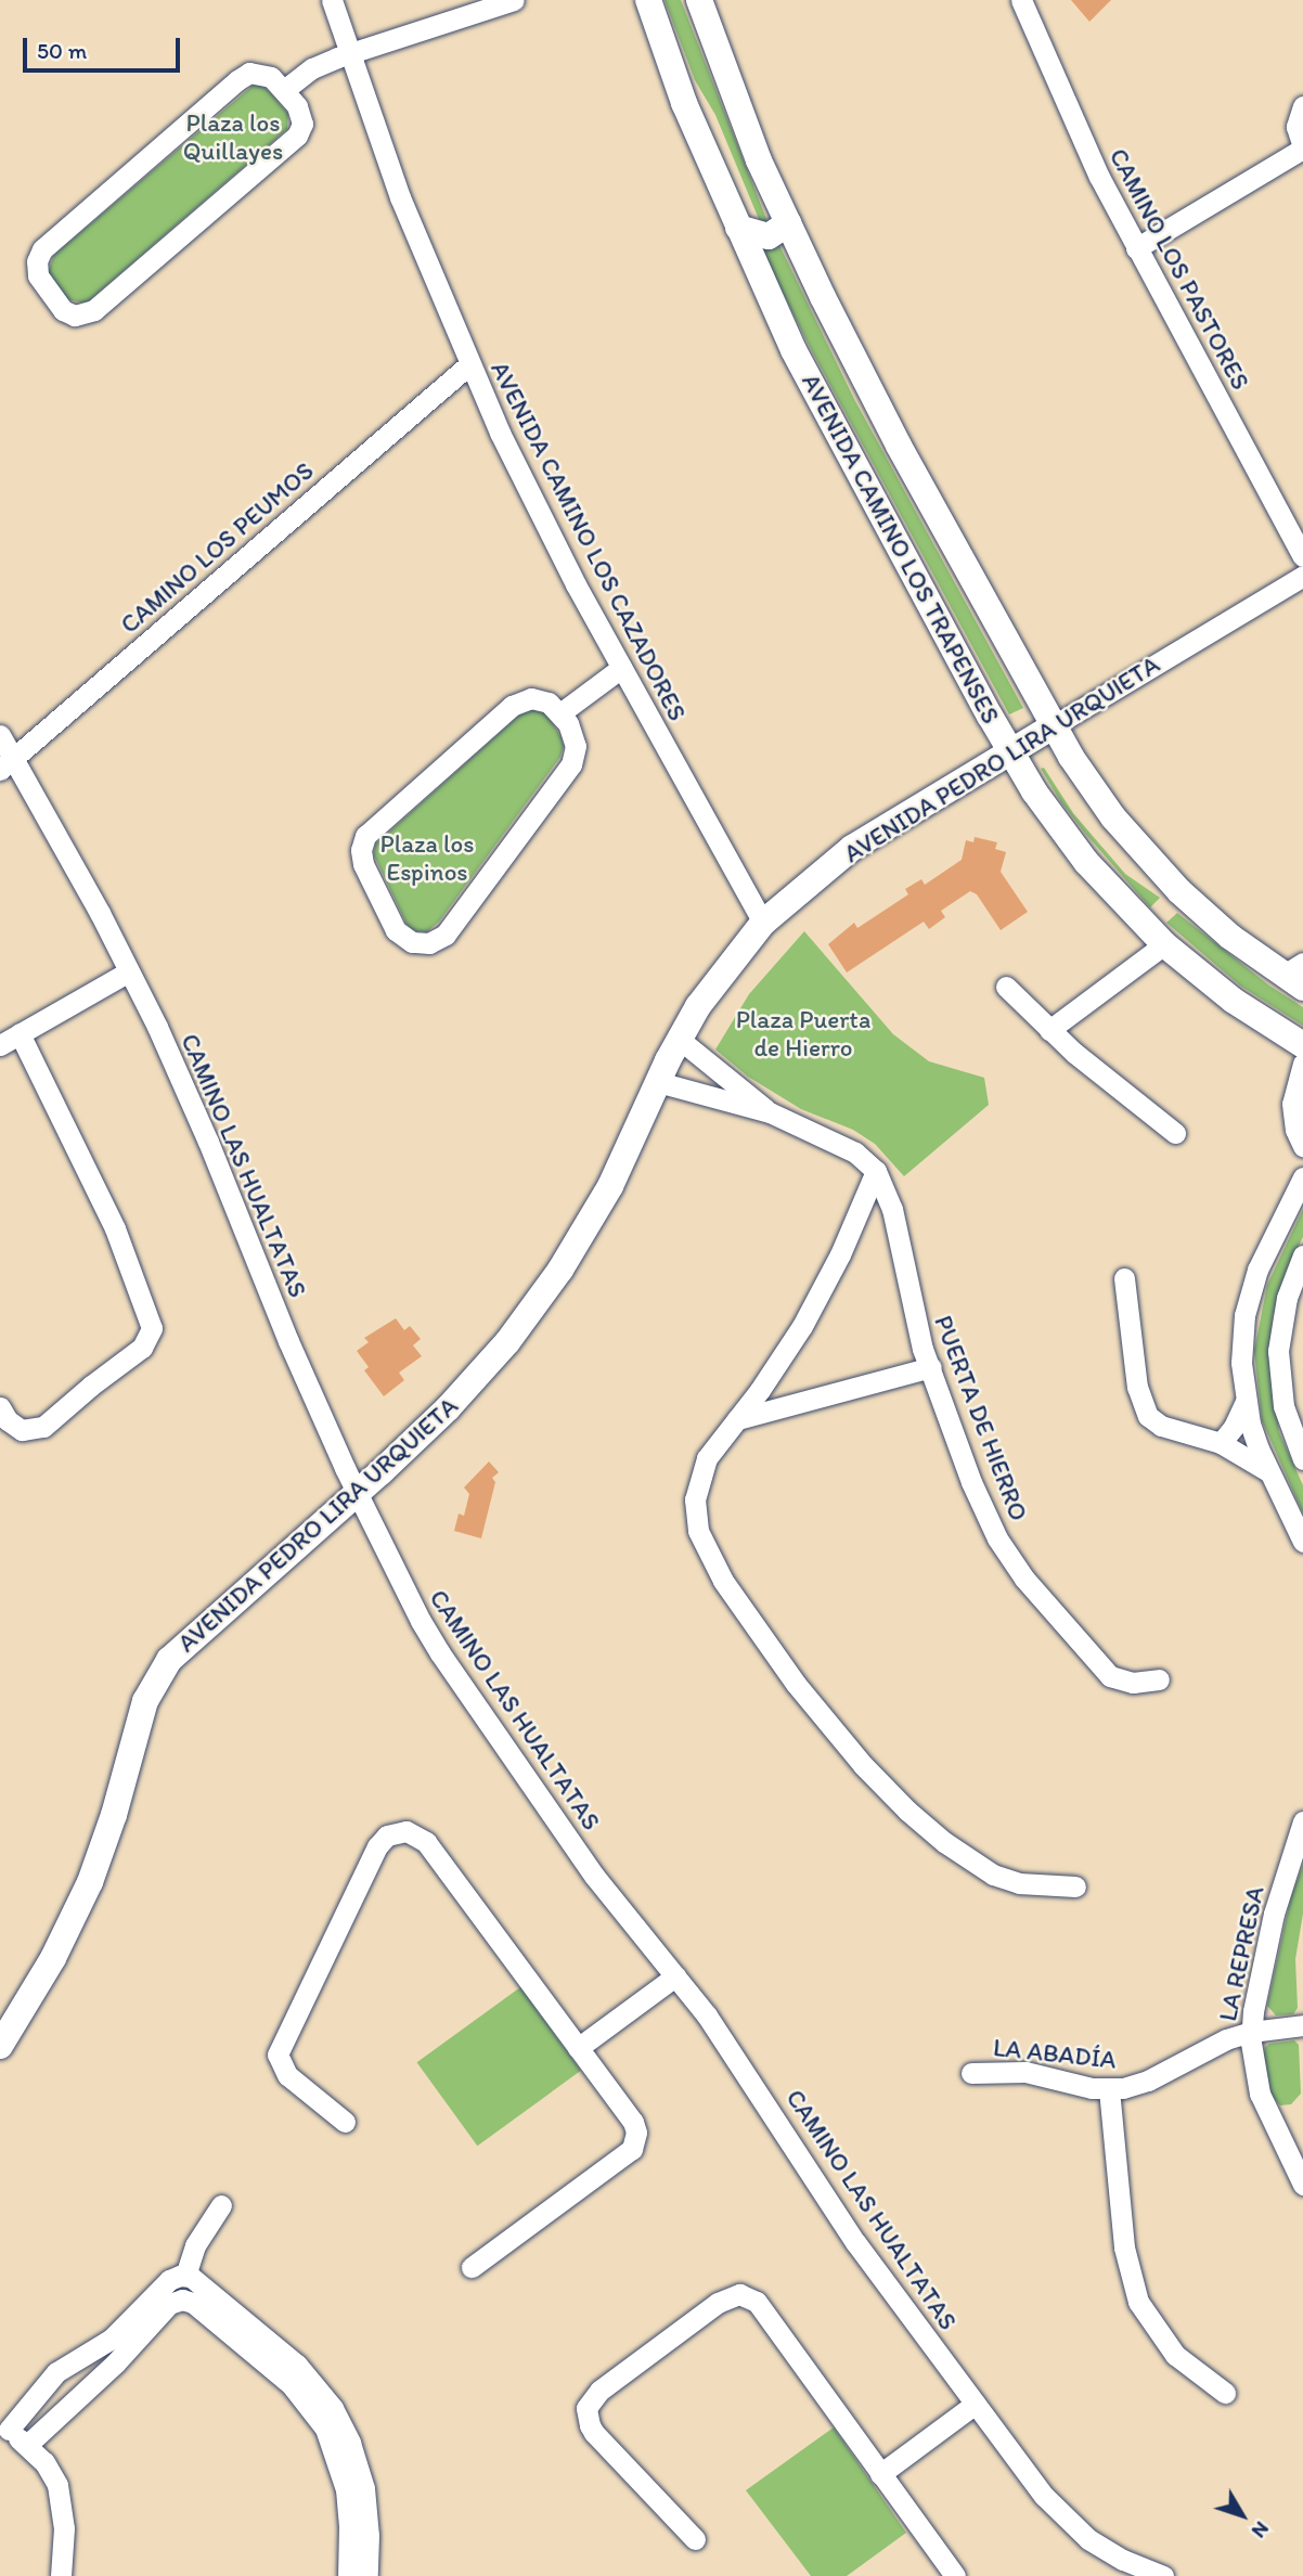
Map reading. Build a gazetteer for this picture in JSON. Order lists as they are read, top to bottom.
{
  "streets": {
    "main road": ["AVENIDA CAMINO LOS TRAPENSES", "AVENIDA PEDRO LIRA URQUIETA"],
    "street": [
      "CAMINO LOS PASTORES",
      "AVENIDA CAMINO LOS CAZADORES",
      "CAMINO LOS PEUMOS",
      "CAMINO LAS HUALTATAS",
      "PUERTA DE HIERRO",
      "LA REPRESA",
      "LA ABADÍA"
    ]
  },
  "crossings": [
    ["AVENIDA CAMINO LOS CAZADORES", "CAMINO LOS PEUMOS"],
    ["AVENIDA CAMINO LOS CAZADORES", "AVENIDA PEDRO LIRA URQUIETA"],
    ["CAMINO LOS PEUMOS", "CAMINO LAS HUALTATAS"],
    ["AVENIDA CAMINO LOS TRAPENSES", "AVENIDA PEDRO LIRA URQUIETA"],
    ["AVENIDA PEDRO LIRA URQUIETA", "CAMINO LAS HUALTATAS"],
    ["AVENIDA PEDRO LIRA URQUIETA", "PUERTA DE HIERRO"],
    ["LA REPRESA", "LA ABADÍA"]
  ],
  "parks": ["Plaza los Quillayes", "Plaza los Espinos", "Plaza Puerta de Hierro"],
  "scale_bar": "50 m",
  "north": "bottom right"
}
